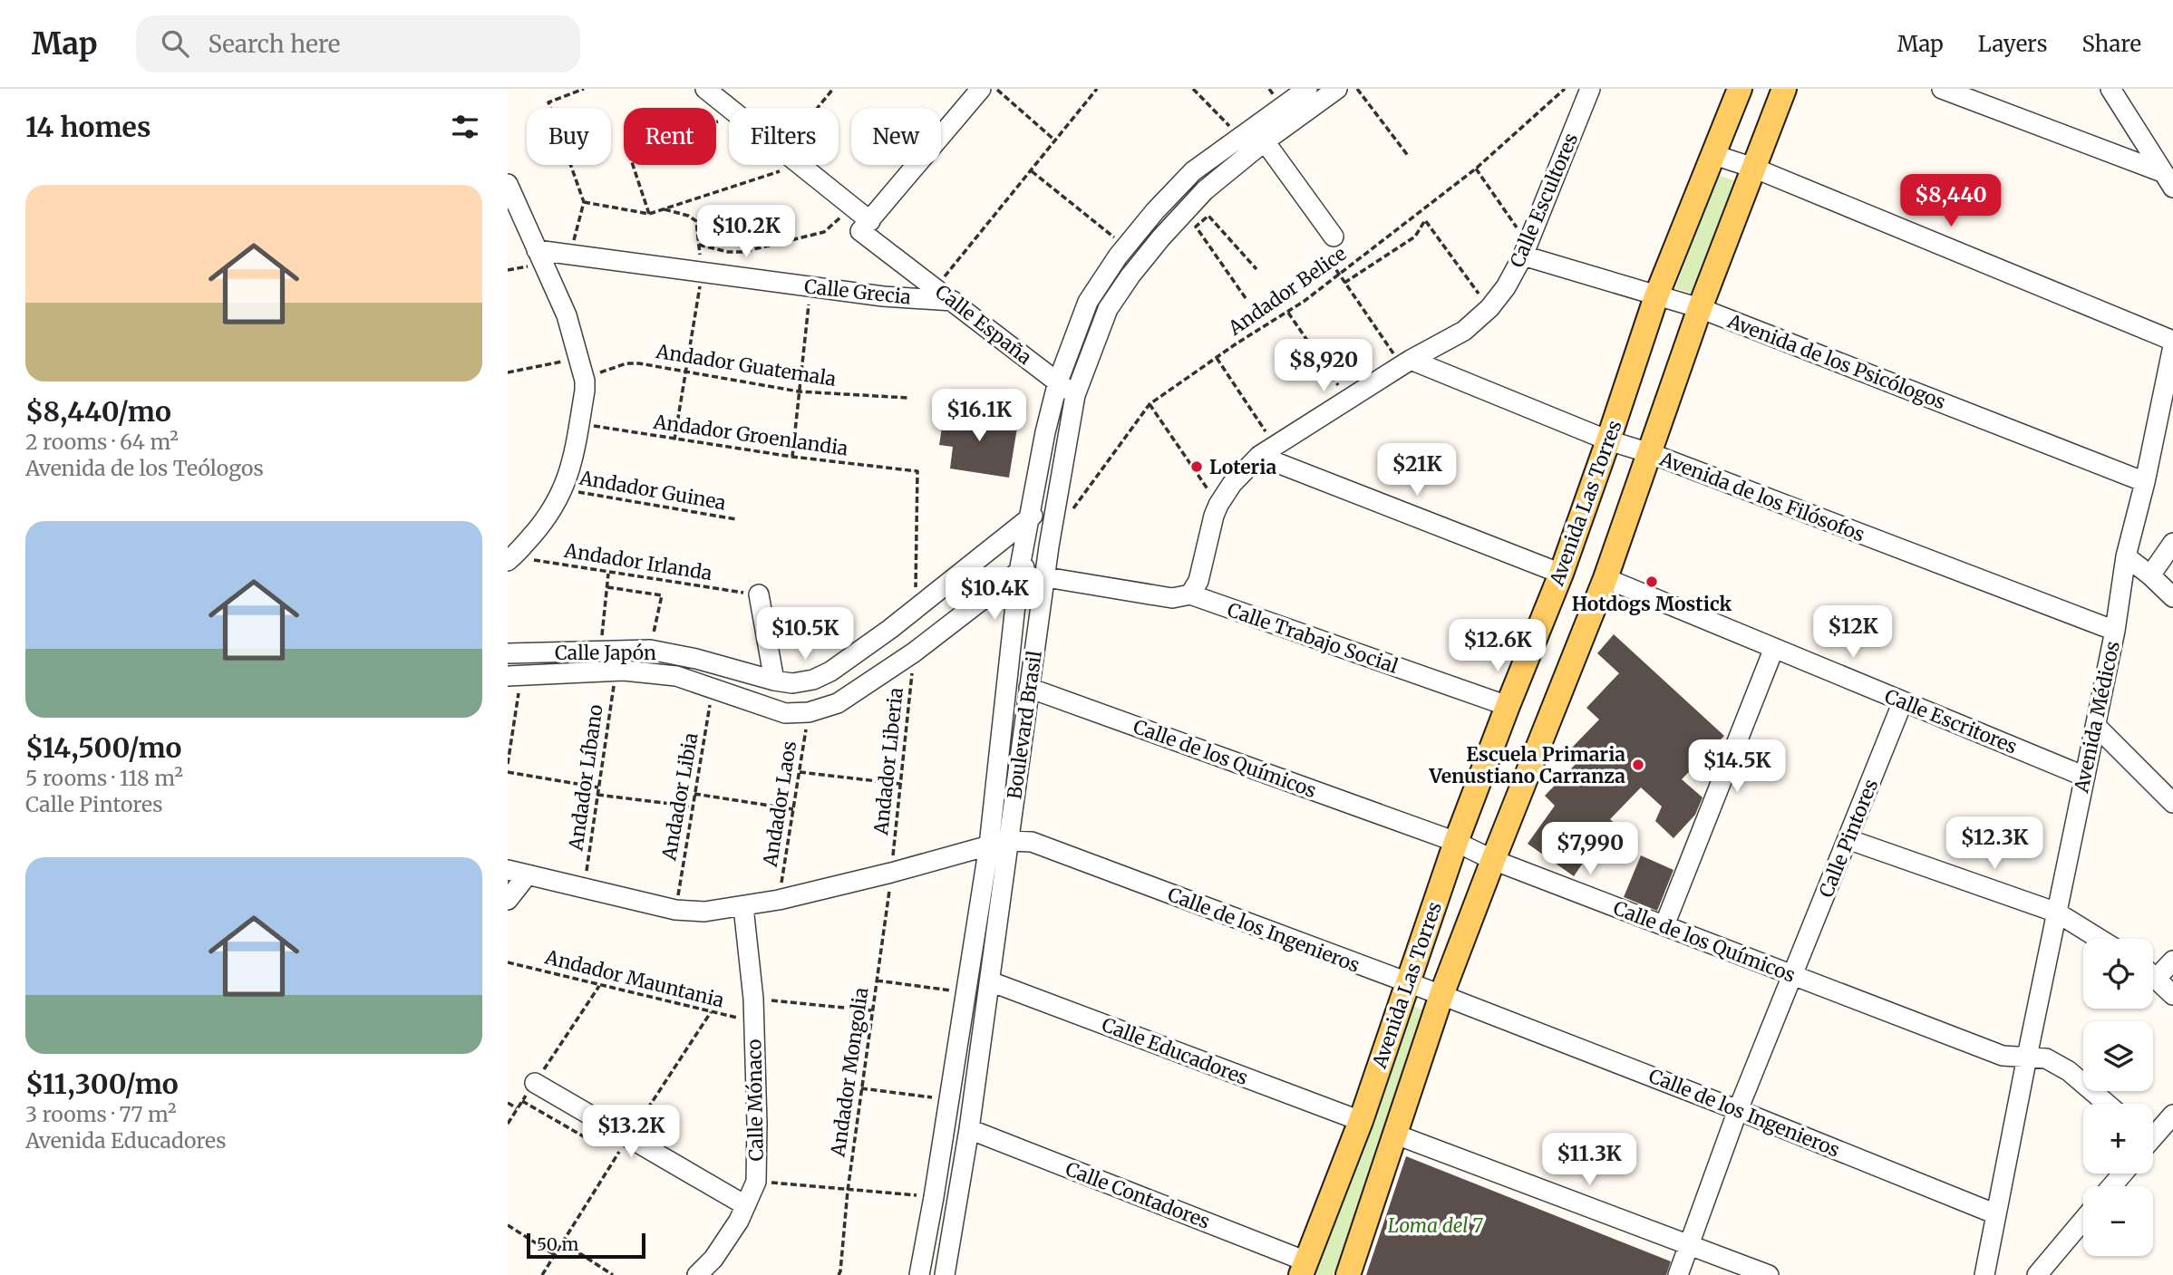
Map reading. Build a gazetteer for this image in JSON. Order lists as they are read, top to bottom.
{
  "streets": {
    "main road": ["Avenida Las Torres"],
    "street": [
      "Calle Escultores",
      "Calle Grecia",
      "Calle España",
      "Avenida de los Psicólogos",
      "Avenida de los Filósofos",
      "Calle Trabajo Social",
      "Calle Japón",
      "Avenida Médicos",
      "Calle Escritores",
      "Boulevard Brasil",
      "Calle de los Químicos",
      "Calle Pintores",
      "Calle de los Ingenieros",
      "Calle Educadores",
      "Calle Mónaco",
      "Calle Contadores"
    ],
    "path": [
      "Andador Belice",
      "Andador Guatemala",
      "Andador Groenlandia",
      "Andador Guinea",
      "Andador Irlanda",
      "Andador Liberia",
      "Andador Líbano",
      "Andador Libia",
      "Andador Laos",
      "Andador Mauntania",
      "Andador Mongolia"
    ]
  },
  "crossings": [
    ["Calle Escultores", "Avenida de los Psicólogos"],
    ["Calle Escultores", "Avenida de los Filósofos"],
    ["Calle Escultores", "Calle Trabajo Social"],
    ["Calle Grecia", "Calle España"],
    ["Calle España", "Boulevard Brasil"],
    ["Avenida de los Psicólogos", "Avenida Las Torres"],
    ["Avenida de los Psicólogos", "Avenida Médicos"],
    ["Andador Groenlandia", "Calle Japón"],
    ["Avenida de los Filósofos", "Avenida Las Torres"],
    ["Avenida de los Filósofos", "Avenida Médicos"],
    ["Avenida Las Torres", "Calle Trabajo Social"],
    ["Avenida Las Torres", "Calle Escritores"],
    ["Avenida Las Torres", "Calle de los Químicos"],
    ["Avenida Las Torres", "Calle de los Ingenieros"],
    ["Avenida Las Torres", "Calle Educadores"],
    ["Avenida Las Torres", "Calle Contadores"],
    ["Calle Japón", "Boulevard Brasil"],
    ["Calle Japón", "Andador Liberia"],
    ["Calle Japón", "Andador Líbano"],
    ["Calle Japón", "Andador Libia"],
    ["Calle Japón", "Andador Laos"],
    ["Avenida Médicos", "Calle Escritores"],
    ["Avenida Médicos", "Calle de los Químicos"],
    ["Avenida Médicos", "Calle de los Ingenieros"],
    ["Calle Escritores", "Calle Pintores"],
    ["Boulevard Brasil", "Calle de los Químicos"],
    ["Boulevard Brasil", "Calle de los Ingenieros"],
    ["Boulevard Brasil", "Calle Educadores"],
    ["Boulevard Brasil", "Calle Contadores"],
    ["Calle de los Químicos", "Calle Pintores"],
    ["Andador Liberia", "Calle de los Ingenieros"],
    ["Andador Liberia", "Andador Mongolia"],
    ["Andador Líbano", "Calle de los Ingenieros"],
    ["Andador Libia", "Calle de los Ingenieros"],
    ["Andador Laos", "Calle de los Ingenieros"],
    ["Calle Pintores", "Calle de los Ingenieros"],
    ["Calle de los Ingenieros", "Andador Mongolia"],
    ["Calle de los Ingenieros", "Calle Mónaco"],
    ["Andador Mauntania", "Calle Mónaco"]
  ],
  "parks": ["Loma del 7"],
  "places": ["Loteria", "Hotdogs Mostick", "Escuela Primaria Venustiano Carranza"],
  "scale_bar": "50 m",
  "page": {
    "header": "Map",
    "search": "Search here",
    "nav": ["Map", "Layers", "Share"],
    "heading": "14 homes",
    "chip": [
      "Buy",
      "Rent",
      "Filters",
      "New"
    ],
    "list": [
      {
        "name": "$8,440/mo",
        "note": "2 rooms · 64 m² · Avenida de los Teólogos"
      },
      {
        "name": "$14,500/mo",
        "note": "5 rooms · 118 m² · Calle Pintores"
      },
      {
        "name": "$11,300/mo",
        "note": "3 rooms · 77 m² · Avenida Educadores"
      }
    ],
    "price": [
      "$8,440",
      "$10.2K",
      "$8,920",
      "$16.1K",
      "$21K",
      "$10.4K",
      "$12K",
      "$10.5K",
      "$12.6K",
      "$14.5K",
      "$12.3K",
      "$7,990",
      "$13.2K",
      "$11.3K"
    ],
    "map_buttons": ["+", "−"],
    "scale": "50 m"
  }
}
